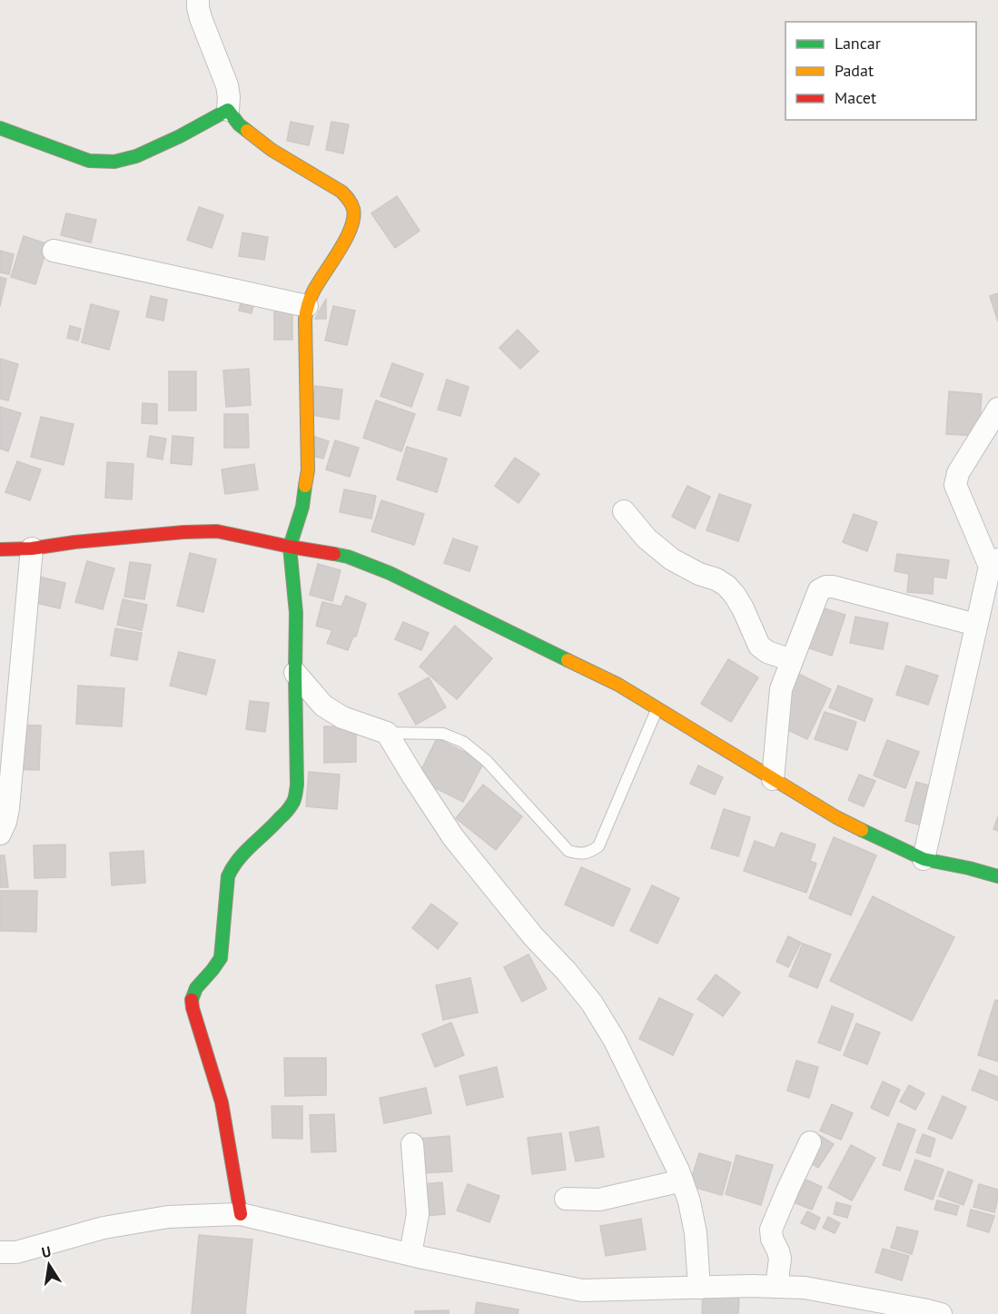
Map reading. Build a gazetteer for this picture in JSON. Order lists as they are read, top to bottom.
{
  "legend": ["Lancar", "Padat", "Macet"],
  "north": "top"
}
